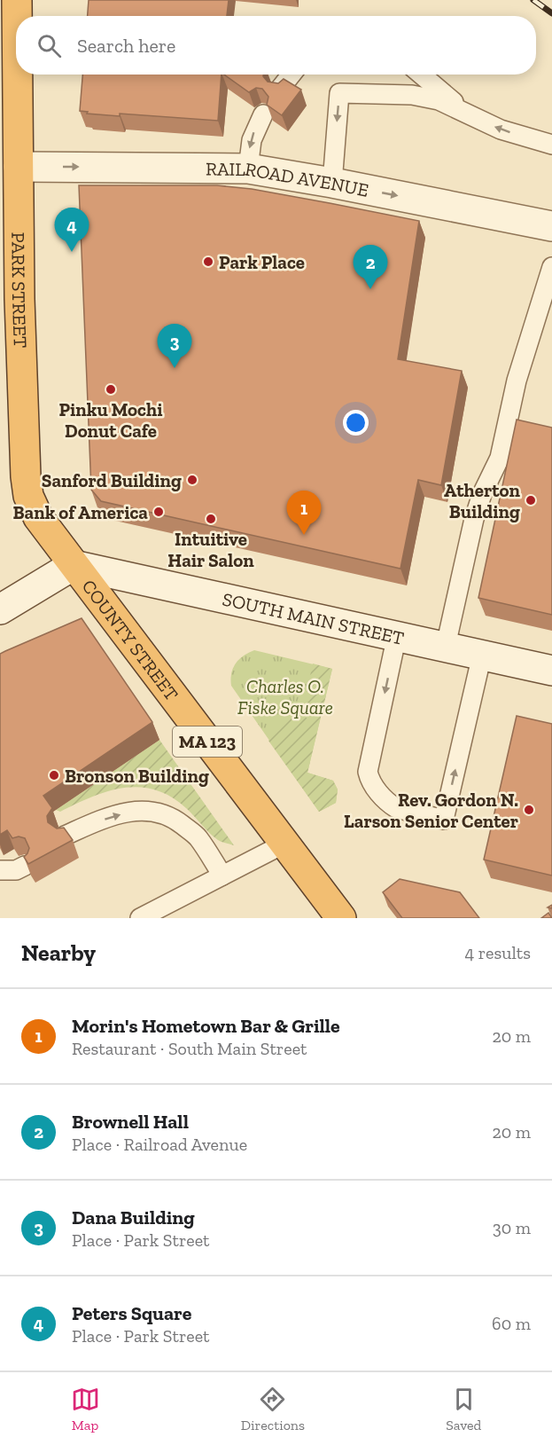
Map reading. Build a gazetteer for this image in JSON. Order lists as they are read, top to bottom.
{
  "streets": {
    "highway": ["PARK STREET", "COUNTY STREET", "MA 123"],
    "main road": ["RAILROAD AVENUE", "SOUTH MAIN STREET"]
  },
  "crossings": [
    ["RAILROAD AVENUE", "PARK STREET"],
    ["PARK STREET", "SOUTH MAIN STREET"],
    ["PARK STREET", "COUNTY STREET"],
    ["SOUTH MAIN STREET", "COUNTY STREET"]
  ],
  "one_way": ["RAILROAD AVENUE"],
  "parks": ["Charles O. Fiske Square"],
  "places": [
    "Park Place",
    "Pinku Mochi Donut Cafe",
    "Sanford Building",
    "Atherton Building",
    "Bank of America",
    "Intuitive Hair Salon",
    "Bronson Building",
    "Rev. Gordon N. Larson Senior Center"
  ],
  "page": {
    "search": "Search here",
    "pins": [
      "4",
      "2",
      "3",
      "1"
    ],
    "heading": ["Nearby", "4 results"],
    "list": [
      {
        "mark": "1",
        "name": "Morin's Hometown Bar & Grille",
        "note": "Restaurant · South Main Street",
        "value": "20 m"
      },
      {
        "mark": "2",
        "name": "Brownell Hall",
        "note": "Place · Railroad Avenue",
        "value": "20 m"
      },
      {
        "mark": "3",
        "name": "Dana Building",
        "note": "Place · Park Street",
        "value": "30 m"
      },
      {
        "mark": "4",
        "name": "Peters Square",
        "note": "Place · Park Street",
        "value": "60 m"
      }
    ],
    "nav": ["Map", "Directions", "Saved"]
  }
}
